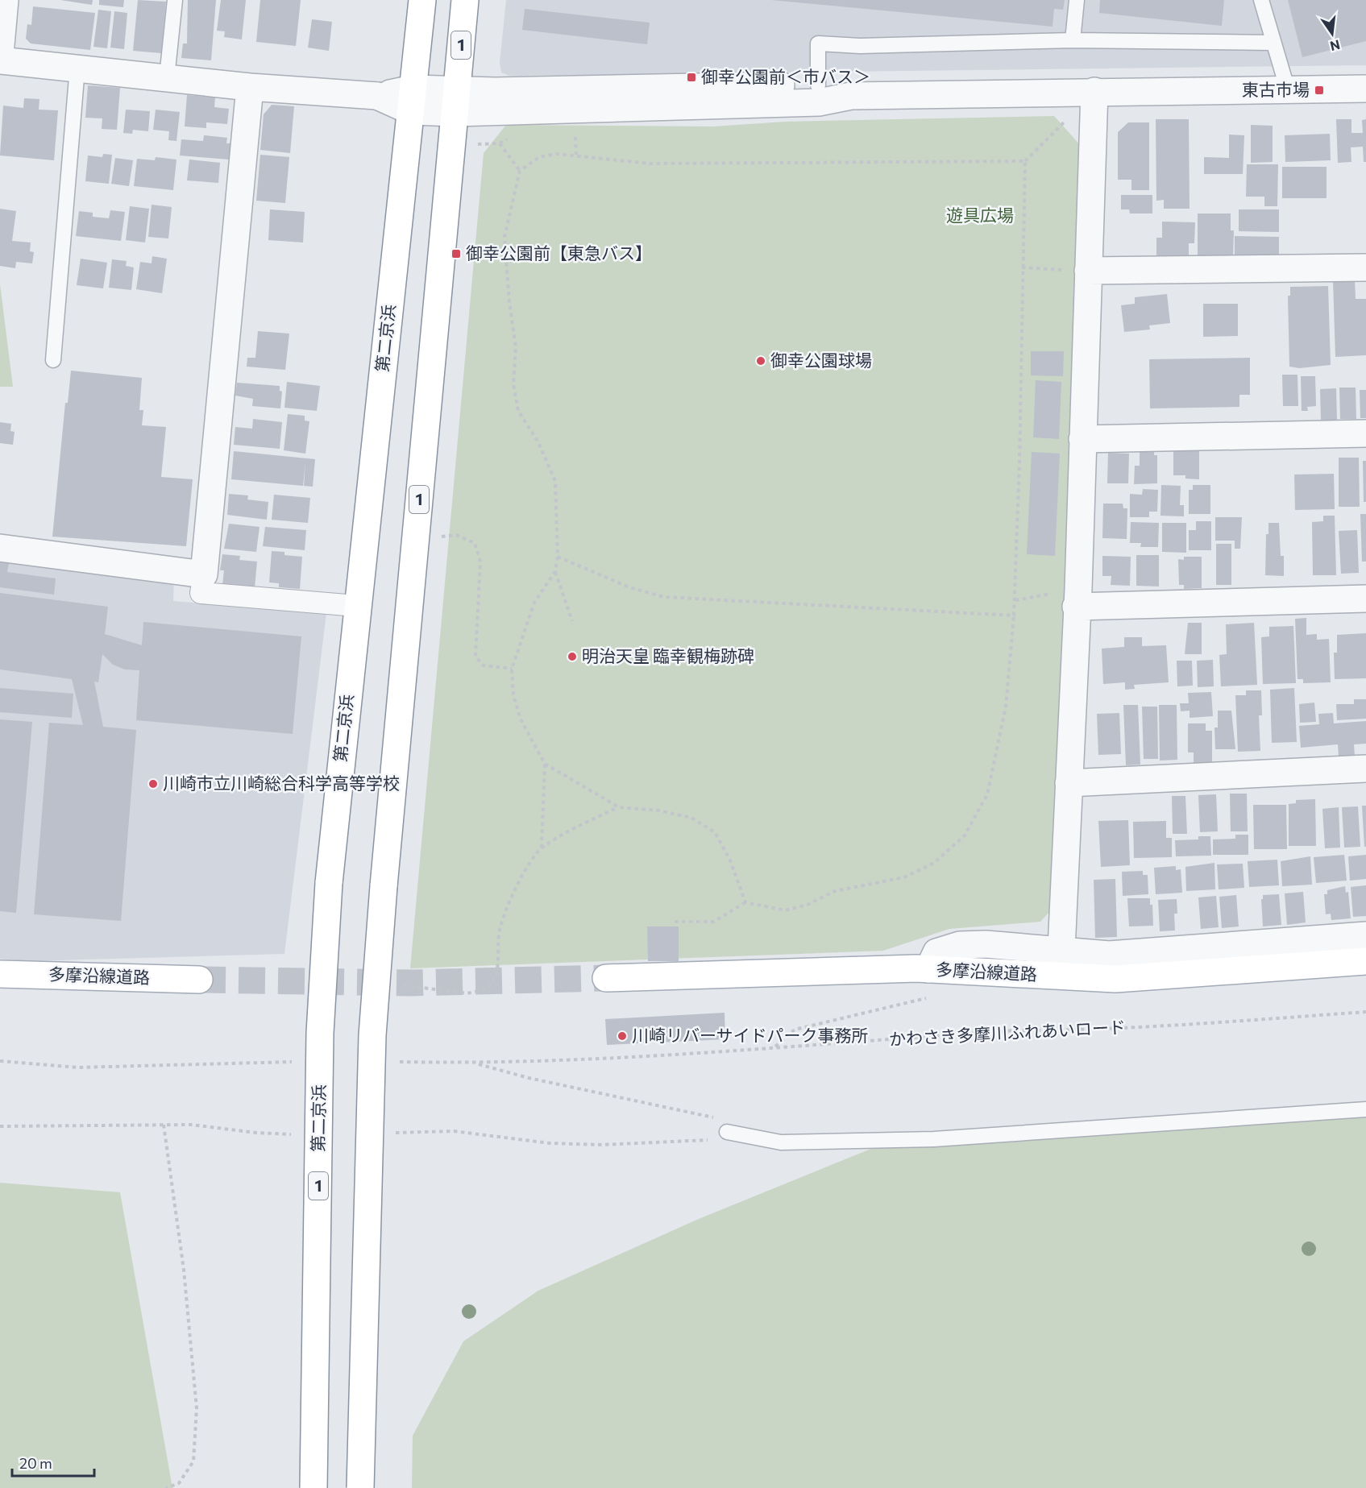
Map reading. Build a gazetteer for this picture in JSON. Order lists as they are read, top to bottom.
{
  "streets": {
    "main road": ["1", "第二京浜", "多摩沿線道路"],
    "path": ["かわさき多摩川ふれあいロード"]
  },
  "parks": ["遊具広場"],
  "places": {
    "transit": ["御幸公園前＜市バス＞", "東古市場", "御幸公園前【東急バス】"],
    "other": [
      "御幸公園球場",
      "明治天皇 臨幸観梅跡碑",
      "川崎市立川崎総合科学高等学校",
      "川崎リバーサイドパーク事務所"
    ]
  },
  "scale_bar": "20 m",
  "north": "bottom"
}
